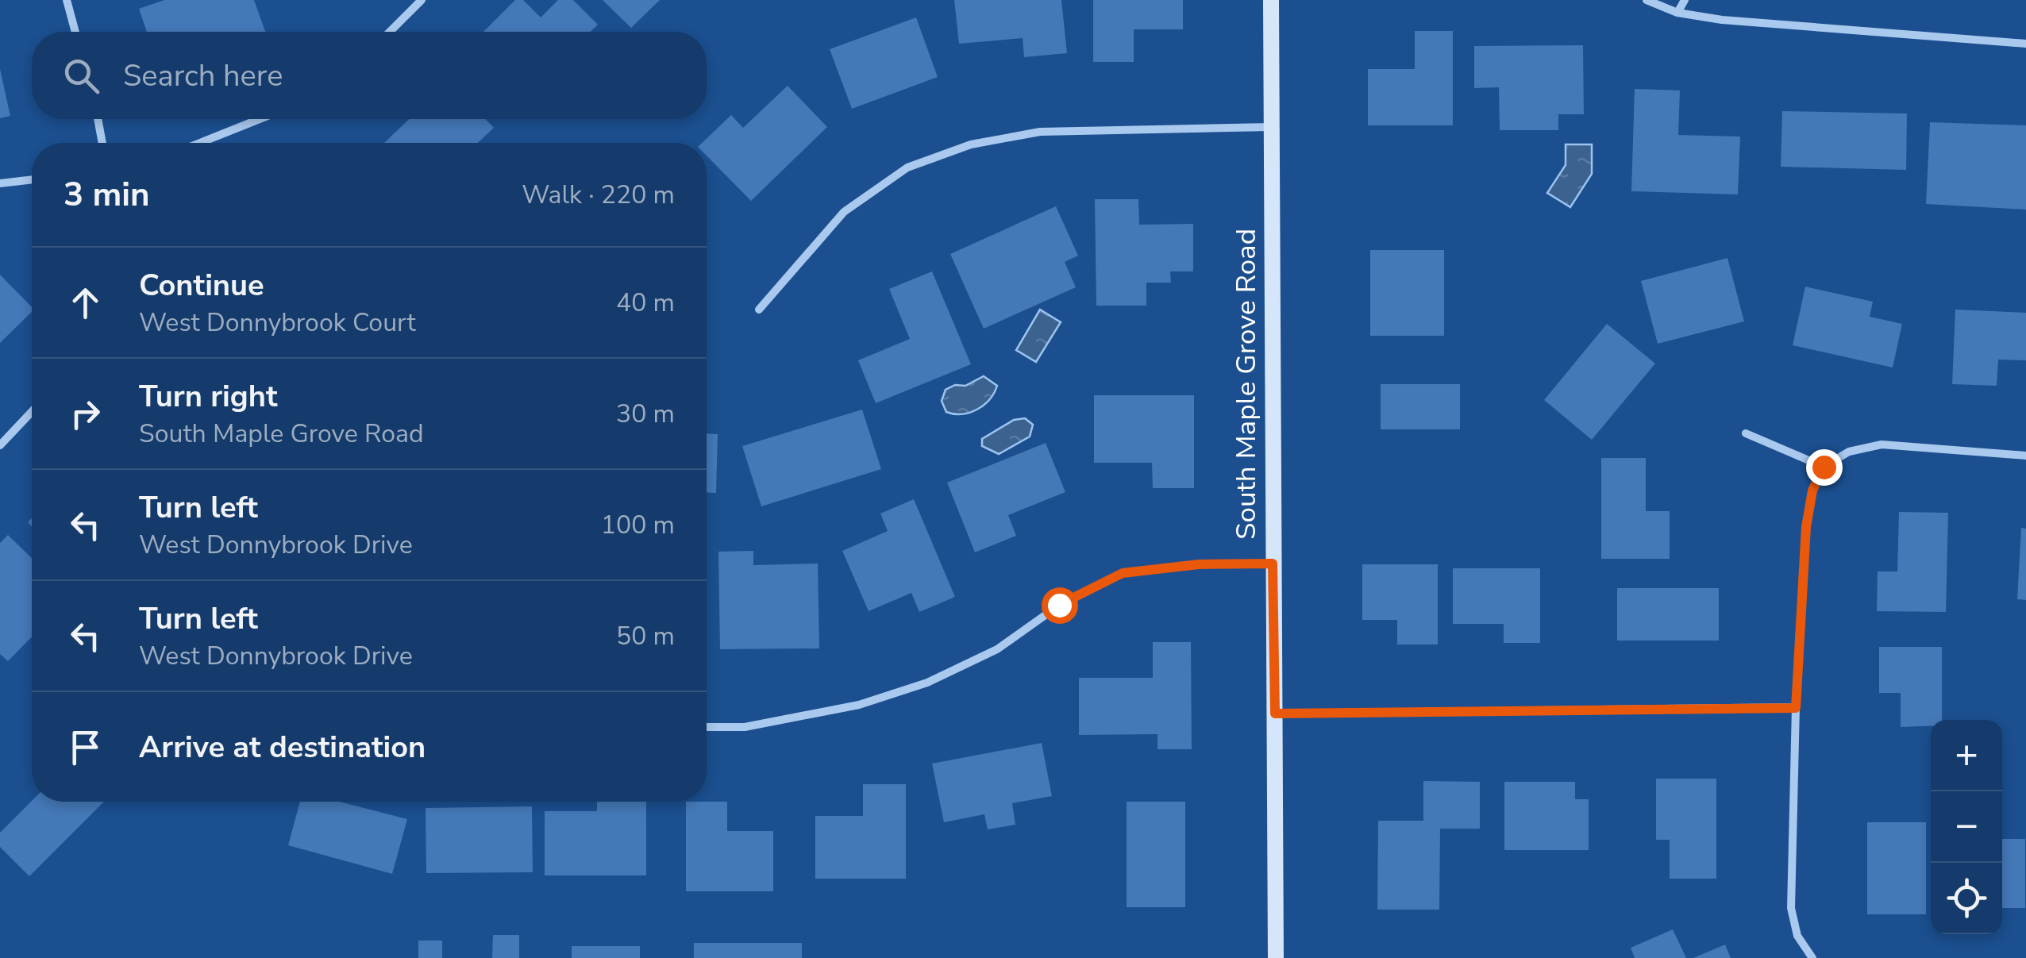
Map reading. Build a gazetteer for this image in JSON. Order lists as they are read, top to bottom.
{
  "streets": {
    "main road": ["South Maple Grove Road"]
  },
  "page": {
    "search": "Search here",
    "heading": ["3 min", "Walk · 220 m"],
    "list": [
      ["Continue", "West Donnybrook Court", "40 m"],
      ["Turn right", "South Maple Grove Road", "30 m"],
      ["Turn left", "West Donnybrook Drive", "100 m"],
      ["Turn left", "West Donnybrook Drive", "50 m"],
      "Arrive at destination"
    ],
    "map_buttons": ["+", "−"]
  }
}
